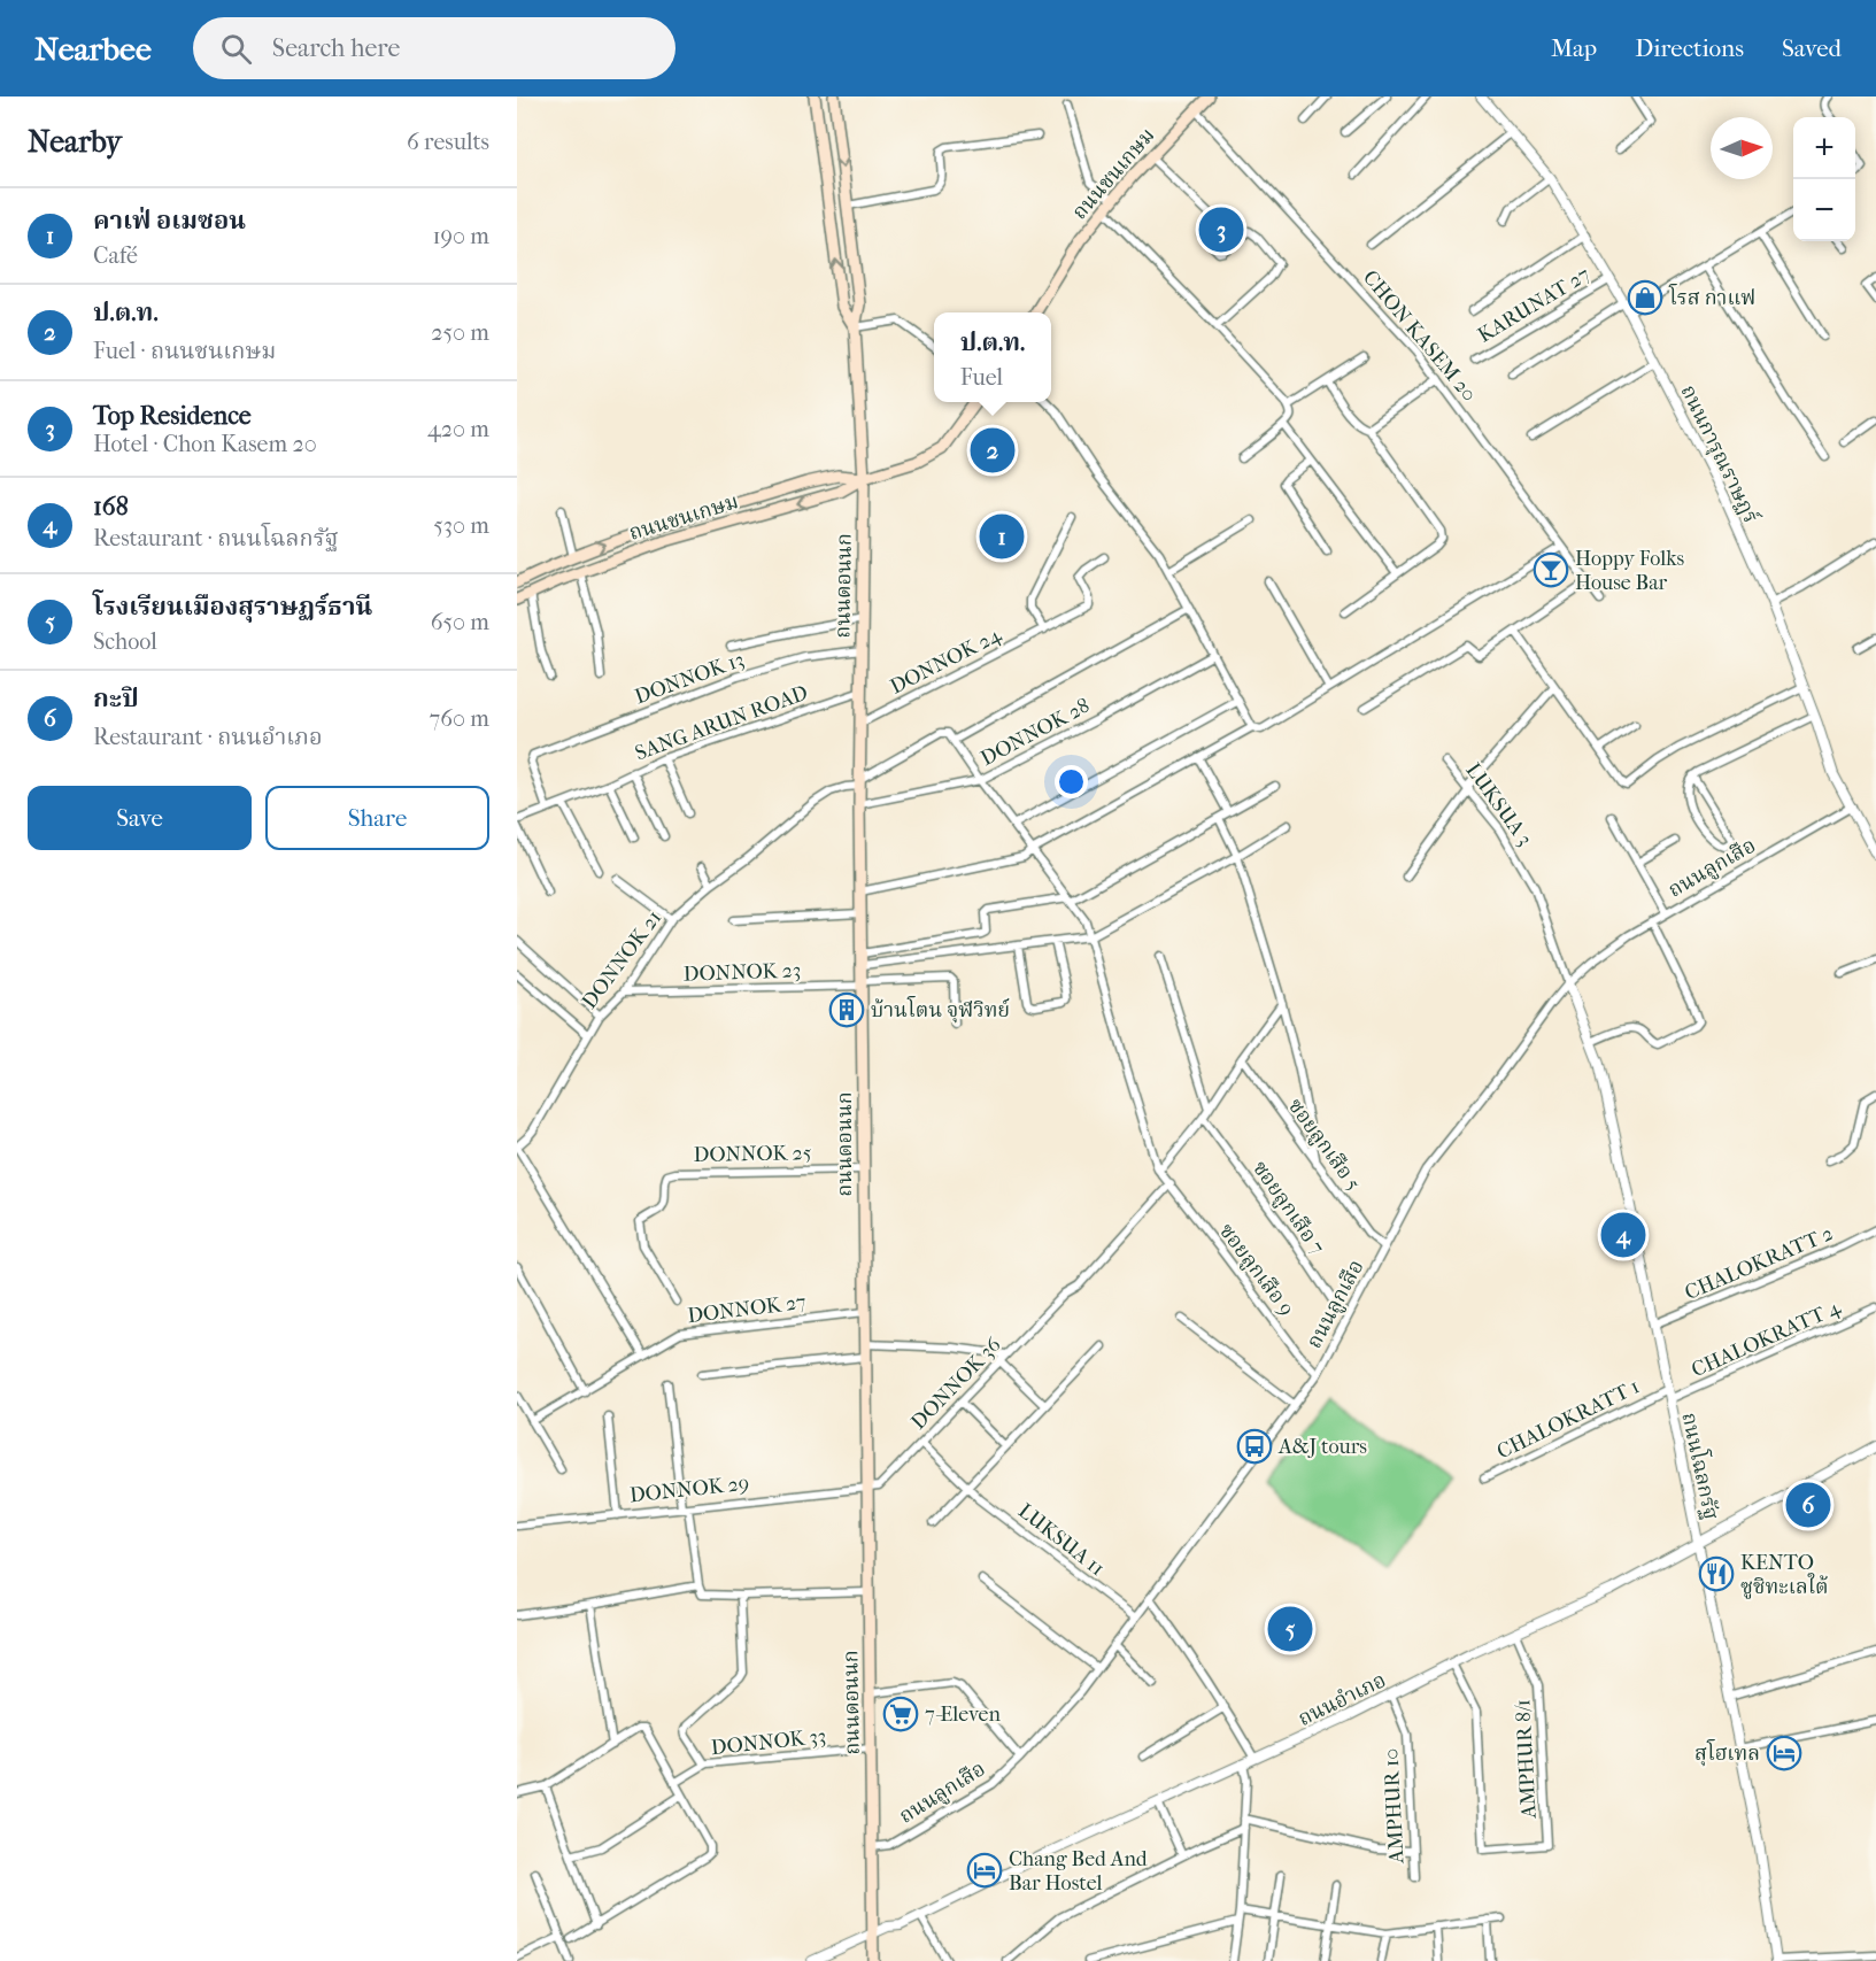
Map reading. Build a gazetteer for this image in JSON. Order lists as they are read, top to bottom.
{
  "streets": {
    "main road": ["ถนนชนเกษม", "ถนนดอนนก"],
    "street": [
      "KARUNAT 27",
      "CHON KASEM 20",
      "ถนนการุณราษฏร์",
      "DONNOK 24",
      "DONNOK 13",
      "SANG ARUN ROAD",
      "DONNOK 28",
      "LUKSUA 3",
      "ถนนลูกเสือ",
      "DONNOK 21",
      "DONNOK 23",
      "ซอยลูกเสือ 5",
      "DONNOK 25",
      "ซอยลูกเสือ 7",
      "CHALOKRATT 2",
      "ซอยลูกเสือ 9",
      "DONNOK 27",
      "CHALOKRATT 4",
      "DONNOK 36",
      "CHALOKRATT 1",
      "ถนนโฉลกรัฐ",
      "DONNOK 29",
      "LUKSUA 11",
      "ถนนอำเภอ",
      "DONNOK 33",
      "AMPHUR 8/1",
      "AMPHUR 10"
    ]
  },
  "crossings": [
    ["ถนนชนเกษม", "CHON KASEM 20"],
    ["ถนนชนเกษม", "ถนนดอนนก"],
    ["KARUNAT 27", "ถนนการุณราษฏร์"],
    ["ถนนการุณราษฏร์", "ถนนลูกเสือ"],
    ["ถนนดอนนก", "DONNOK 24"],
    ["ถนนดอนนก", "DONNOK 13"],
    ["ถนนดอนนก", "SANG ARUN ROAD"],
    ["ถนนดอนนก", "DONNOK 28"],
    ["ถนนดอนนก", "ถนนลูกเสือ"],
    ["ถนนดอนนก", "DONNOK 21"],
    ["ถนนดอนนก", "DONNOK 23"],
    ["ถนนดอนนก", "DONNOK 25"],
    ["ถนนดอนนก", "DONNOK 27"],
    ["ถนนดอนนก", "DONNOK 36"],
    ["ถนนดอนนก", "DONNOK 29"],
    ["ถนนดอนนก", "ถนนอำเภอ"],
    ["ถนนดอนนก", "DONNOK 33"],
    ["DONNOK 13", "SANG ARUN ROAD"],
    ["LUKSUA 3", "ถนนลูกเสือ"],
    ["LUKSUA 3", "ถนนโฉลกรัฐ"],
    ["ถนนลูกเสือ", "ซอยลูกเสือ 5"],
    ["ถนนลูกเสือ", "ซอยลูกเสือ 7"],
    ["ถนนลูกเสือ", "ซอยลูกเสือ 9"],
    ["ถนนลูกเสือ", "ถนนโฉลกรัฐ"],
    ["ถนนลูกเสือ", "LUKSUA 11"],
    ["DONNOK 21", "DONNOK 23"],
    ["CHALOKRATT 2", "ถนนโฉลกรัฐ"],
    ["ซอยลูกเสือ 9", "DONNOK 36"],
    ["CHALOKRATT 4", "ถนนโฉลกรัฐ"],
    ["DONNOK 36", "DONNOK 29"],
    ["DONNOK 36", "LUKSUA 11"],
    ["CHALOKRATT 1", "ถนนโฉลกรัฐ"],
    ["ถนนโฉลกรัฐ", "ถนนอำเภอ"],
    ["ถนนอำเภอ", "AMPHUR 8/1"],
    ["ถนนอำเภอ", "AMPHUR 10"]
  ],
  "places": {
    "shop": ["โรส กาแฟ"],
    "bar": ["Hoppy Folks House Bar"],
    "building": ["บ้านโตน จุฬวิทย์"],
    "bus stop": ["A&J tours"],
    "restaurant": ["KENTO ซูชิทะเลใต้"],
    "supermarket": ["7-Eleven"],
    "hotel": ["สุโฮเทล", "Chang Bed And Bar Hostel"]
  },
  "north": "right",
  "page": {
    "header": "Nearbee",
    "search": "Search here",
    "nav": ["Map", "Directions", "Saved"],
    "heading": ["Nearby", "6 results"],
    "map_buttons": ["+", "−"],
    "list": [
      {
        "mark": "1",
        "name": "คาเฟ่ อเมซอน",
        "note": "Café",
        "value": "190 m"
      },
      {
        "mark": "2",
        "name": "ป.ต.ท.",
        "note": "Fuel · ถนนชนเกษม",
        "value": "250 m"
      },
      {
        "mark": "3",
        "name": "Top Residence",
        "note": "Hotel · Chon Kasem 20",
        "value": "420 m"
      },
      {
        "mark": "4",
        "name": "168",
        "note": "Restaurant · ถนนโฉลกรัฐ",
        "value": "530 m"
      },
      {
        "mark": "5",
        "name": "โรงเรียนเมืองสุราษฏร์ธานี",
        "note": "School",
        "value": "650 m"
      },
      {
        "mark": "6",
        "name": "กะปิ",
        "note": "Restaurant · ถนนอำเภอ",
        "value": "760 m"
      }
    ],
    "pins": [
      "3",
      "2",
      "1",
      "4",
      "6",
      "5"
    ],
    "popup": ["ป.ต.ท.", "Fuel"],
    "buttons": ["Save", "Share"]
  }
}
